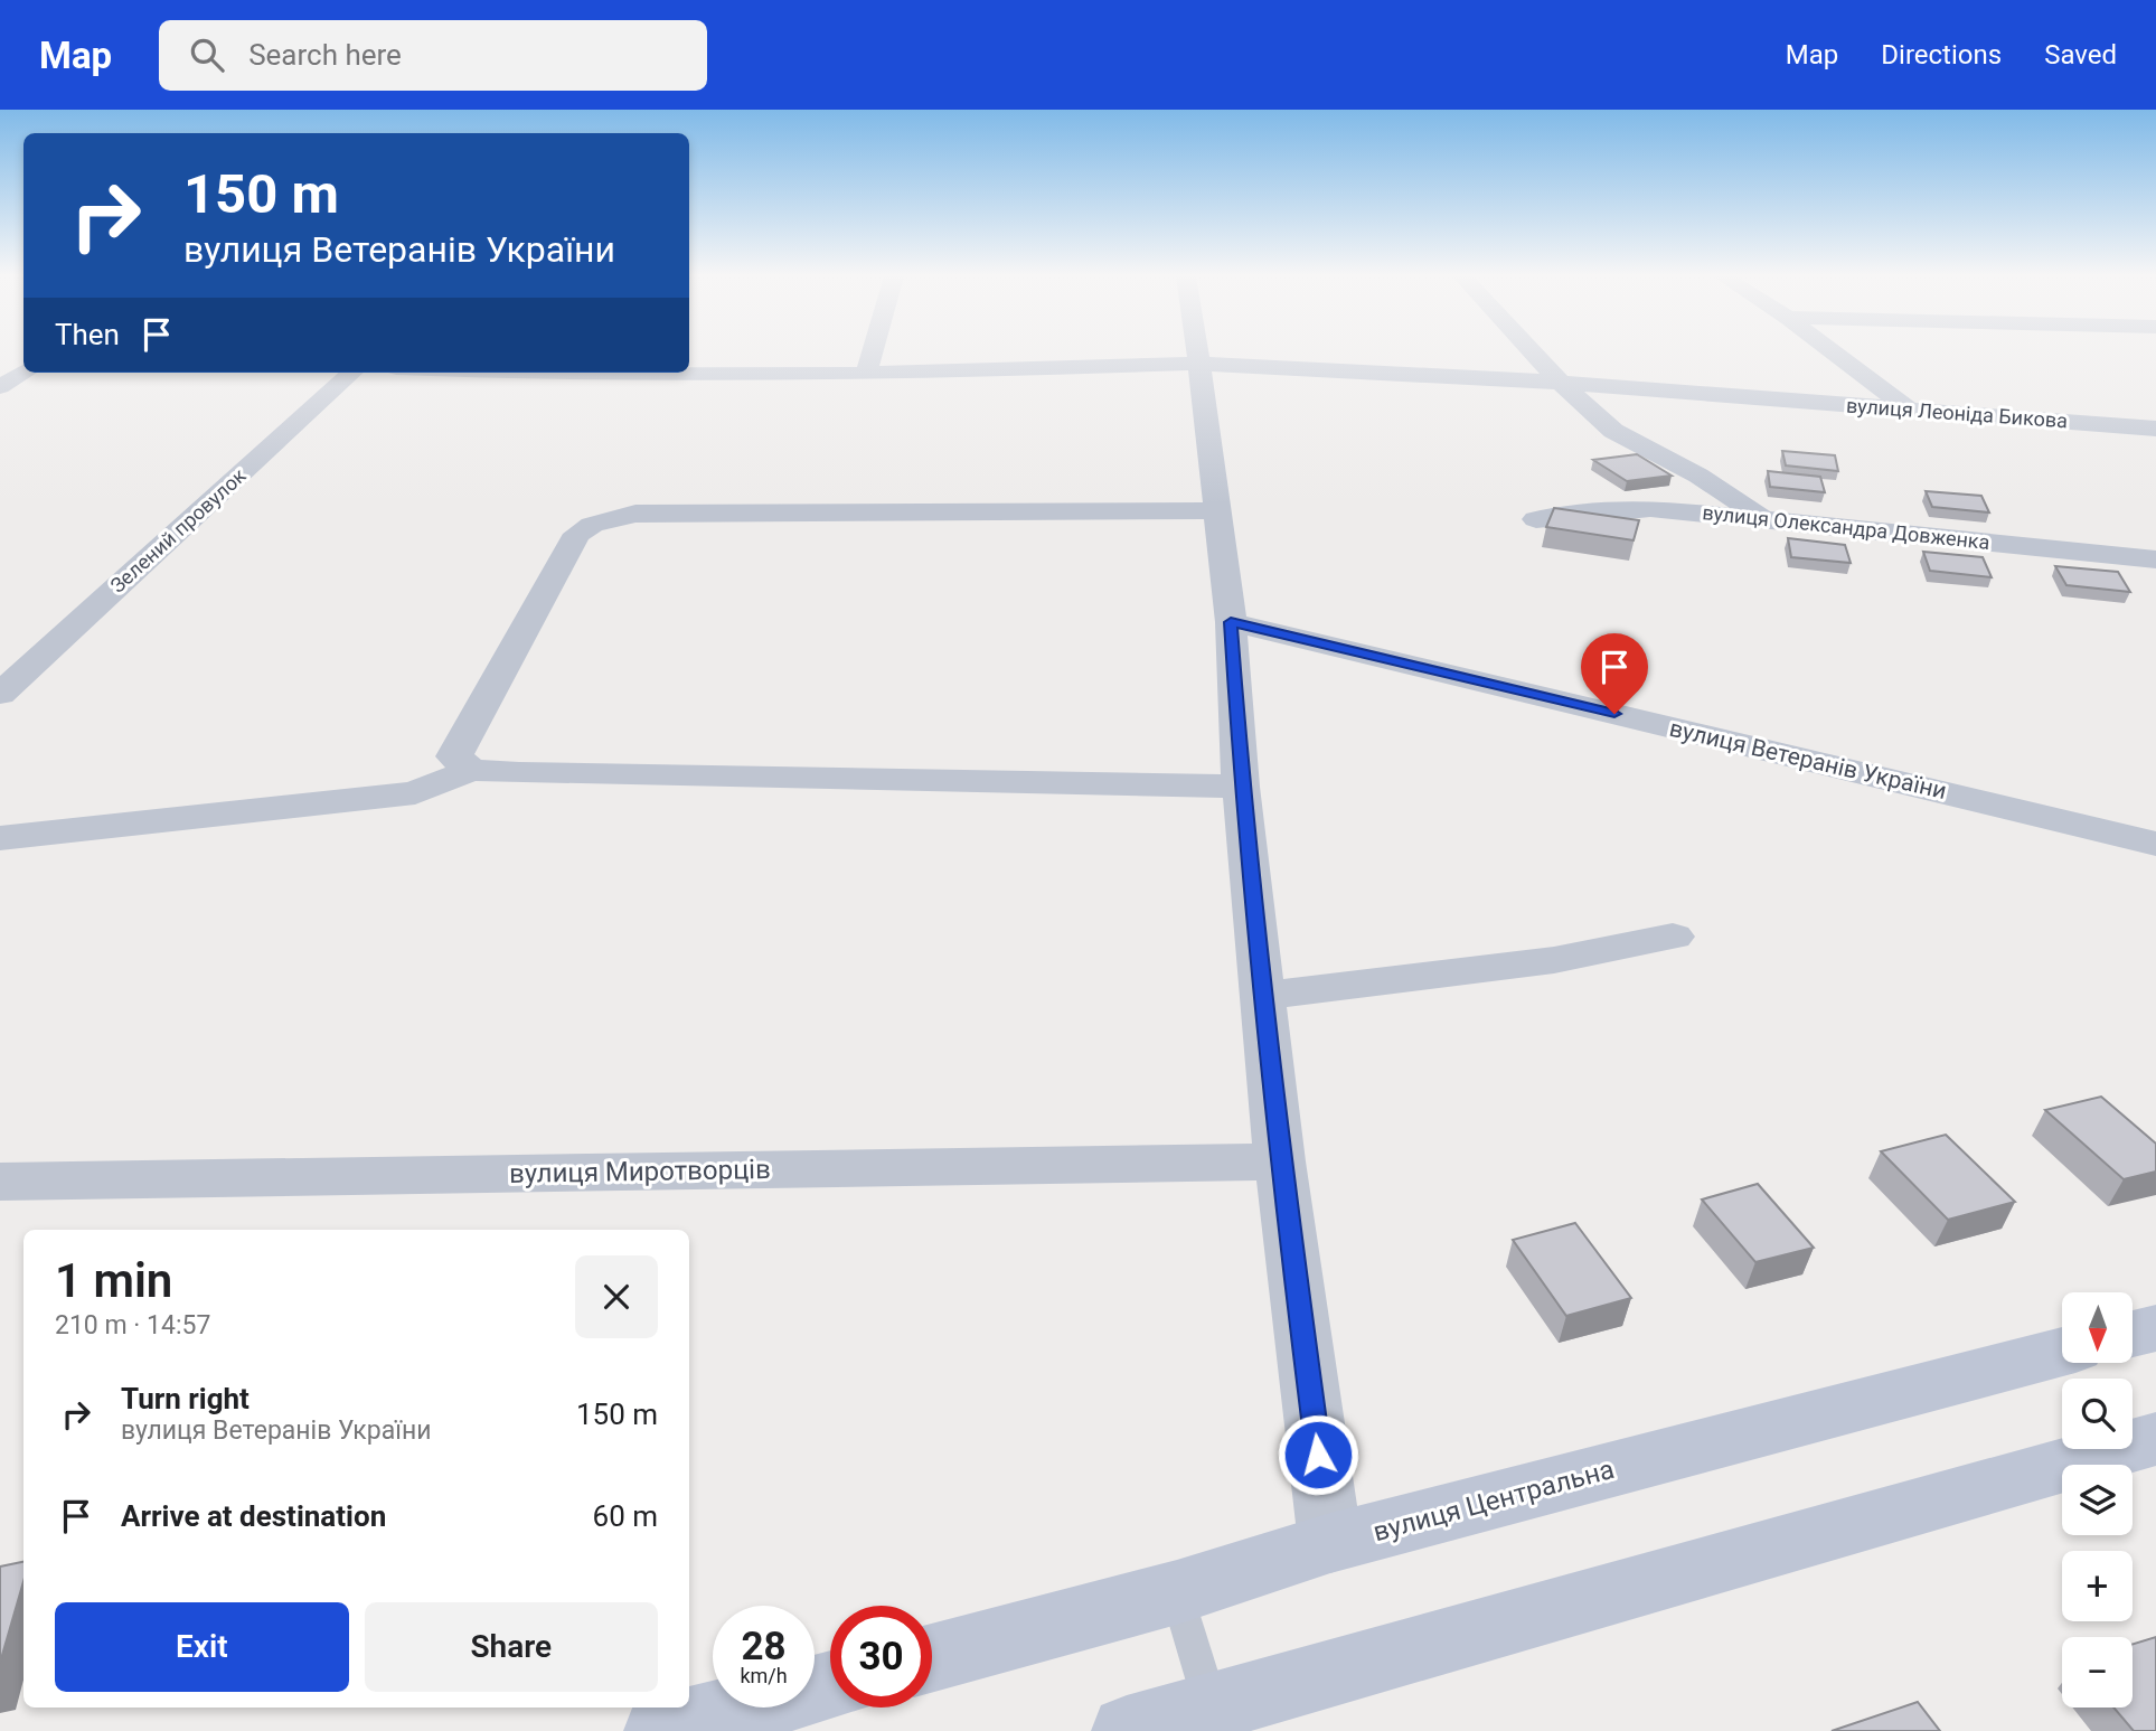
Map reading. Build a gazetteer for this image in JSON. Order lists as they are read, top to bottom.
{
  "streets": {
    "street": [
      "вулиця Леоніда Бикова",
      "вулиця Олександра Довженка",
      "Зелений провулок",
      "вулиця Ветеранів України",
      "вулиця Миротворців",
      "вулиця Центральна"
    ]
  },
  "north": "bottom",
  "page": {
    "header": "Map",
    "search": "Search here",
    "nav": ["Map", "Directions", "Saved"],
    "turn": ["150 m", "вулиця Ветеранів України"],
    "then": "Then",
    "heading": ["1 min", "210 m · 14:57"],
    "map_buttons": ["+", "−"],
    "list": [
      {
        "name": "Turn right",
        "note": "вулиця Ветеранів України",
        "value": "150 m"
      },
      {
        "name": "Arrive at destination",
        "value": "60 m"
      }
    ],
    "buttons": ["Exit", "Share"],
    "speed": "28 km/h",
    "limit": "30"
  }
}
